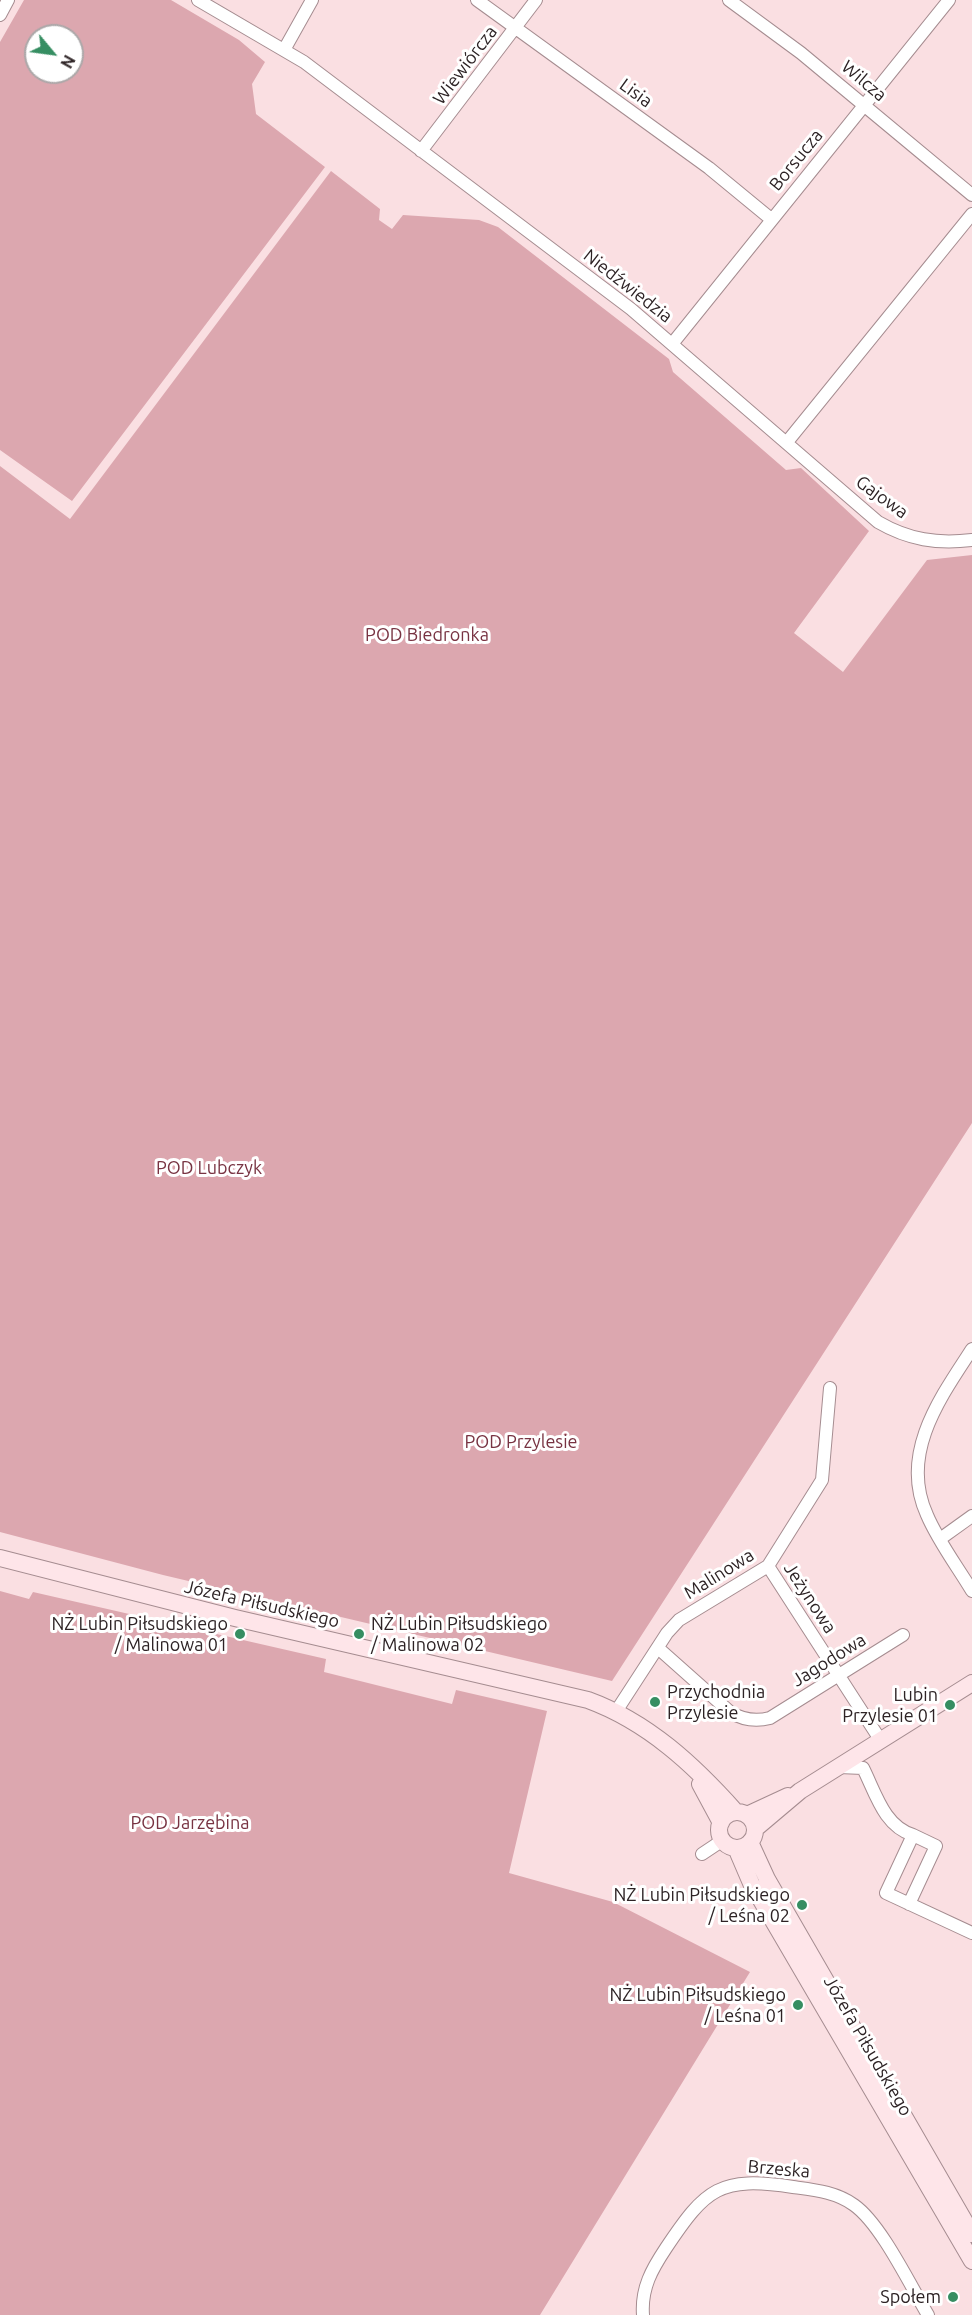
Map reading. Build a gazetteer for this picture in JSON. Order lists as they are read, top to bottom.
{
  "streets": {
    "street": [
      "Wiewiórcza",
      "Wilcza",
      "Lisia",
      "Borsucza",
      "Niedźwiedzia",
      "Gajowa",
      "Malinowa",
      "Jeżynowa",
      "Józefa Piłsudskiego",
      "Jagodowa",
      "Brzeska"
    ]
  },
  "crossings": [
    ["Wiewiórcza", "Lisia"],
    ["Wiewiórcza", "Niedźwiedzia"],
    ["Wilcza", "Borsucza"],
    ["Lisia", "Borsucza"],
    ["Borsucza", "Niedźwiedzia"],
    ["Niedźwiedzia", "Gajowa"],
    ["Malinowa", "Jeżynowa"],
    ["Malinowa", "Józefa Piłsudskiego"],
    ["Malinowa", "Jagodowa"],
    ["Jeżynowa", "Jagodowa"]
  ],
  "parks": [
    "POD Biedronka",
    "POD Lubczyk",
    "POD Przylesie",
    "POD Jarzębina"
  ],
  "places": [
    "NŻ Lubin Piłsudskiego / Malinowa 01",
    "NŻ Lubin Piłsudskiego / Malinowa 02",
    "Przychodnia Przylesie",
    "Lubin Przylesie 01",
    "NŻ Lubin Piłsudskiego / Leśna 02",
    "NŻ Lubin Piłsudskiego / Leśna 01",
    "Społem"
  ],
  "north": "bottom right"
}
